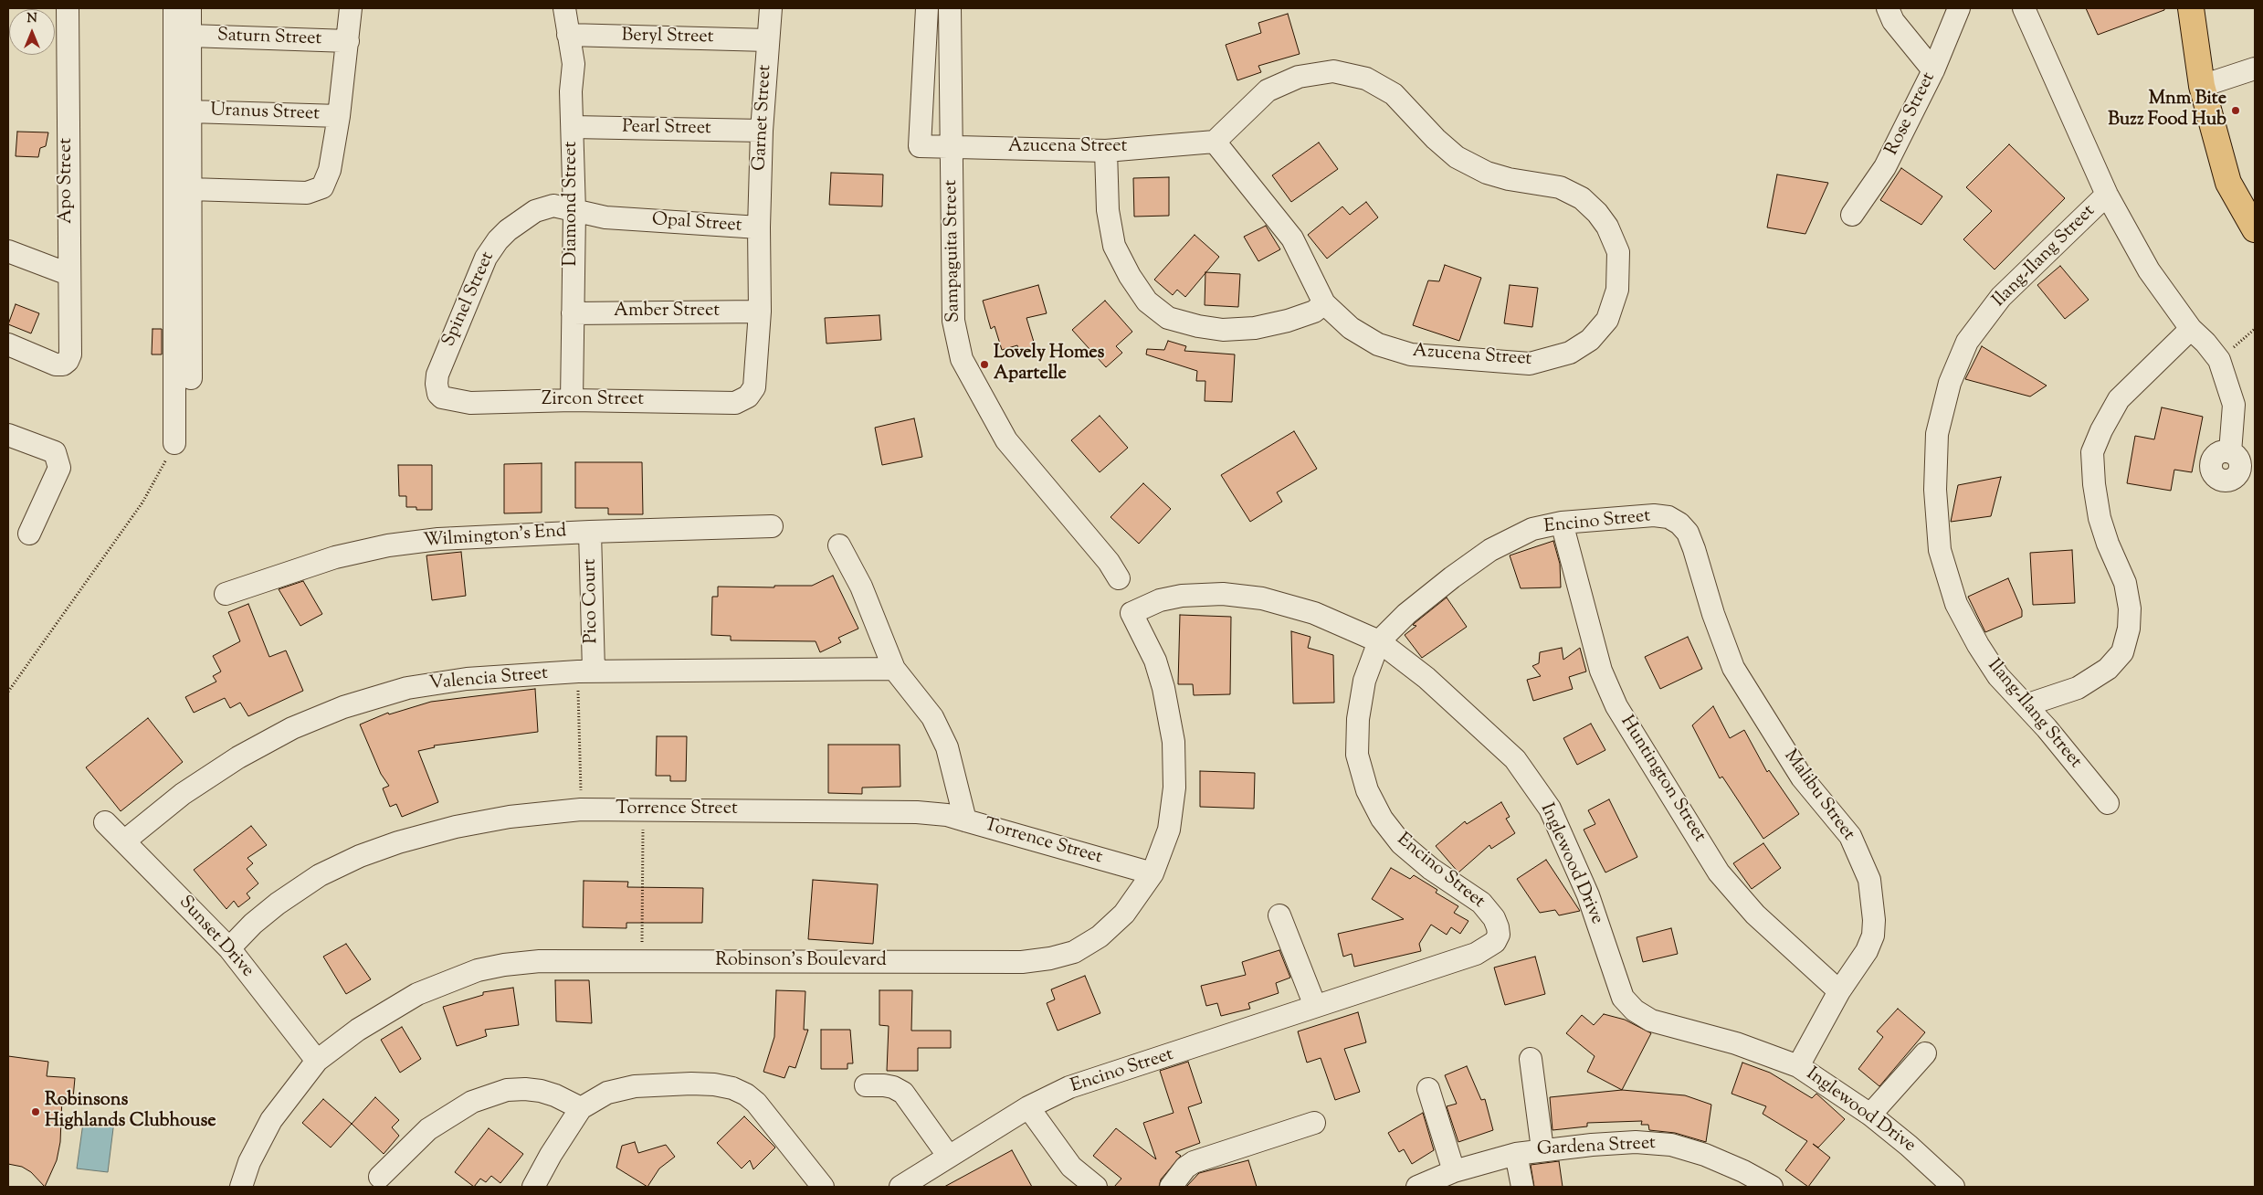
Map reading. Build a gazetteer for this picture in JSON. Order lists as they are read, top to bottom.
{
  "streets": {
    "street": [
      "Beryl Street",
      "Saturn Street",
      "Uranus Street",
      "Rose Street",
      "Garnet Street",
      "Pearl Street",
      "Azucena Street",
      "Apo Street",
      "Diamond Street",
      "Opal Street",
      "Sampaguita Street",
      "Ilang-Ilang Street",
      "Spinel Street",
      "Amber Street",
      "Zircon Street",
      "Encino Street",
      "Wilmington's End",
      "Pico Court",
      "Valencia Street",
      "Huntington Street",
      "Malibu Street",
      "Torrence Street",
      "Inglewood Drive",
      "Sunset Drive",
      "Robinson's Boulevard",
      "Gardena Street"
    ]
  },
  "crossings": [
    ["Beryl Street", "Garnet Street"],
    ["Beryl Street", "Diamond Street"],
    ["Garnet Street", "Pearl Street"],
    ["Garnet Street", "Opal Street"],
    ["Pearl Street", "Diamond Street"],
    ["Azucena Street", "Sampaguita Street"],
    ["Diamond Street", "Opal Street"],
    ["Diamond Street", "Spinel Street"],
    ["Diamond Street", "Amber Street"],
    ["Diamond Street", "Zircon Street"],
    ["Opal Street", "Spinel Street"],
    ["Opal Street", "Amber Street"],
    ["Opal Street", "Zircon Street"],
    ["Spinel Street", "Zircon Street"],
    ["Encino Street", "Huntington Street"],
    ["Encino Street", "Malibu Street"],
    ["Encino Street", "Inglewood Drive"],
    ["Wilmington's End", "Pico Court"],
    ["Pico Court", "Valencia Street"],
    ["Valencia Street", "Sunset Drive"],
    ["Huntington Street", "Malibu Street"],
    ["Malibu Street", "Inglewood Drive"],
    ["Torrence Street", "Sunset Drive"],
    ["Torrence Street", "Robinson's Boulevard"],
    ["Inglewood Drive", "Robinson's Boulevard"],
    ["Sunset Drive", "Robinson's Boulevard"]
  ],
  "places": ["Mnm Bite Buzz Food Hub", "Lovely Homes Apartelle", "Robinsons Highlands Clubhouse"],
  "north": "top"
}
